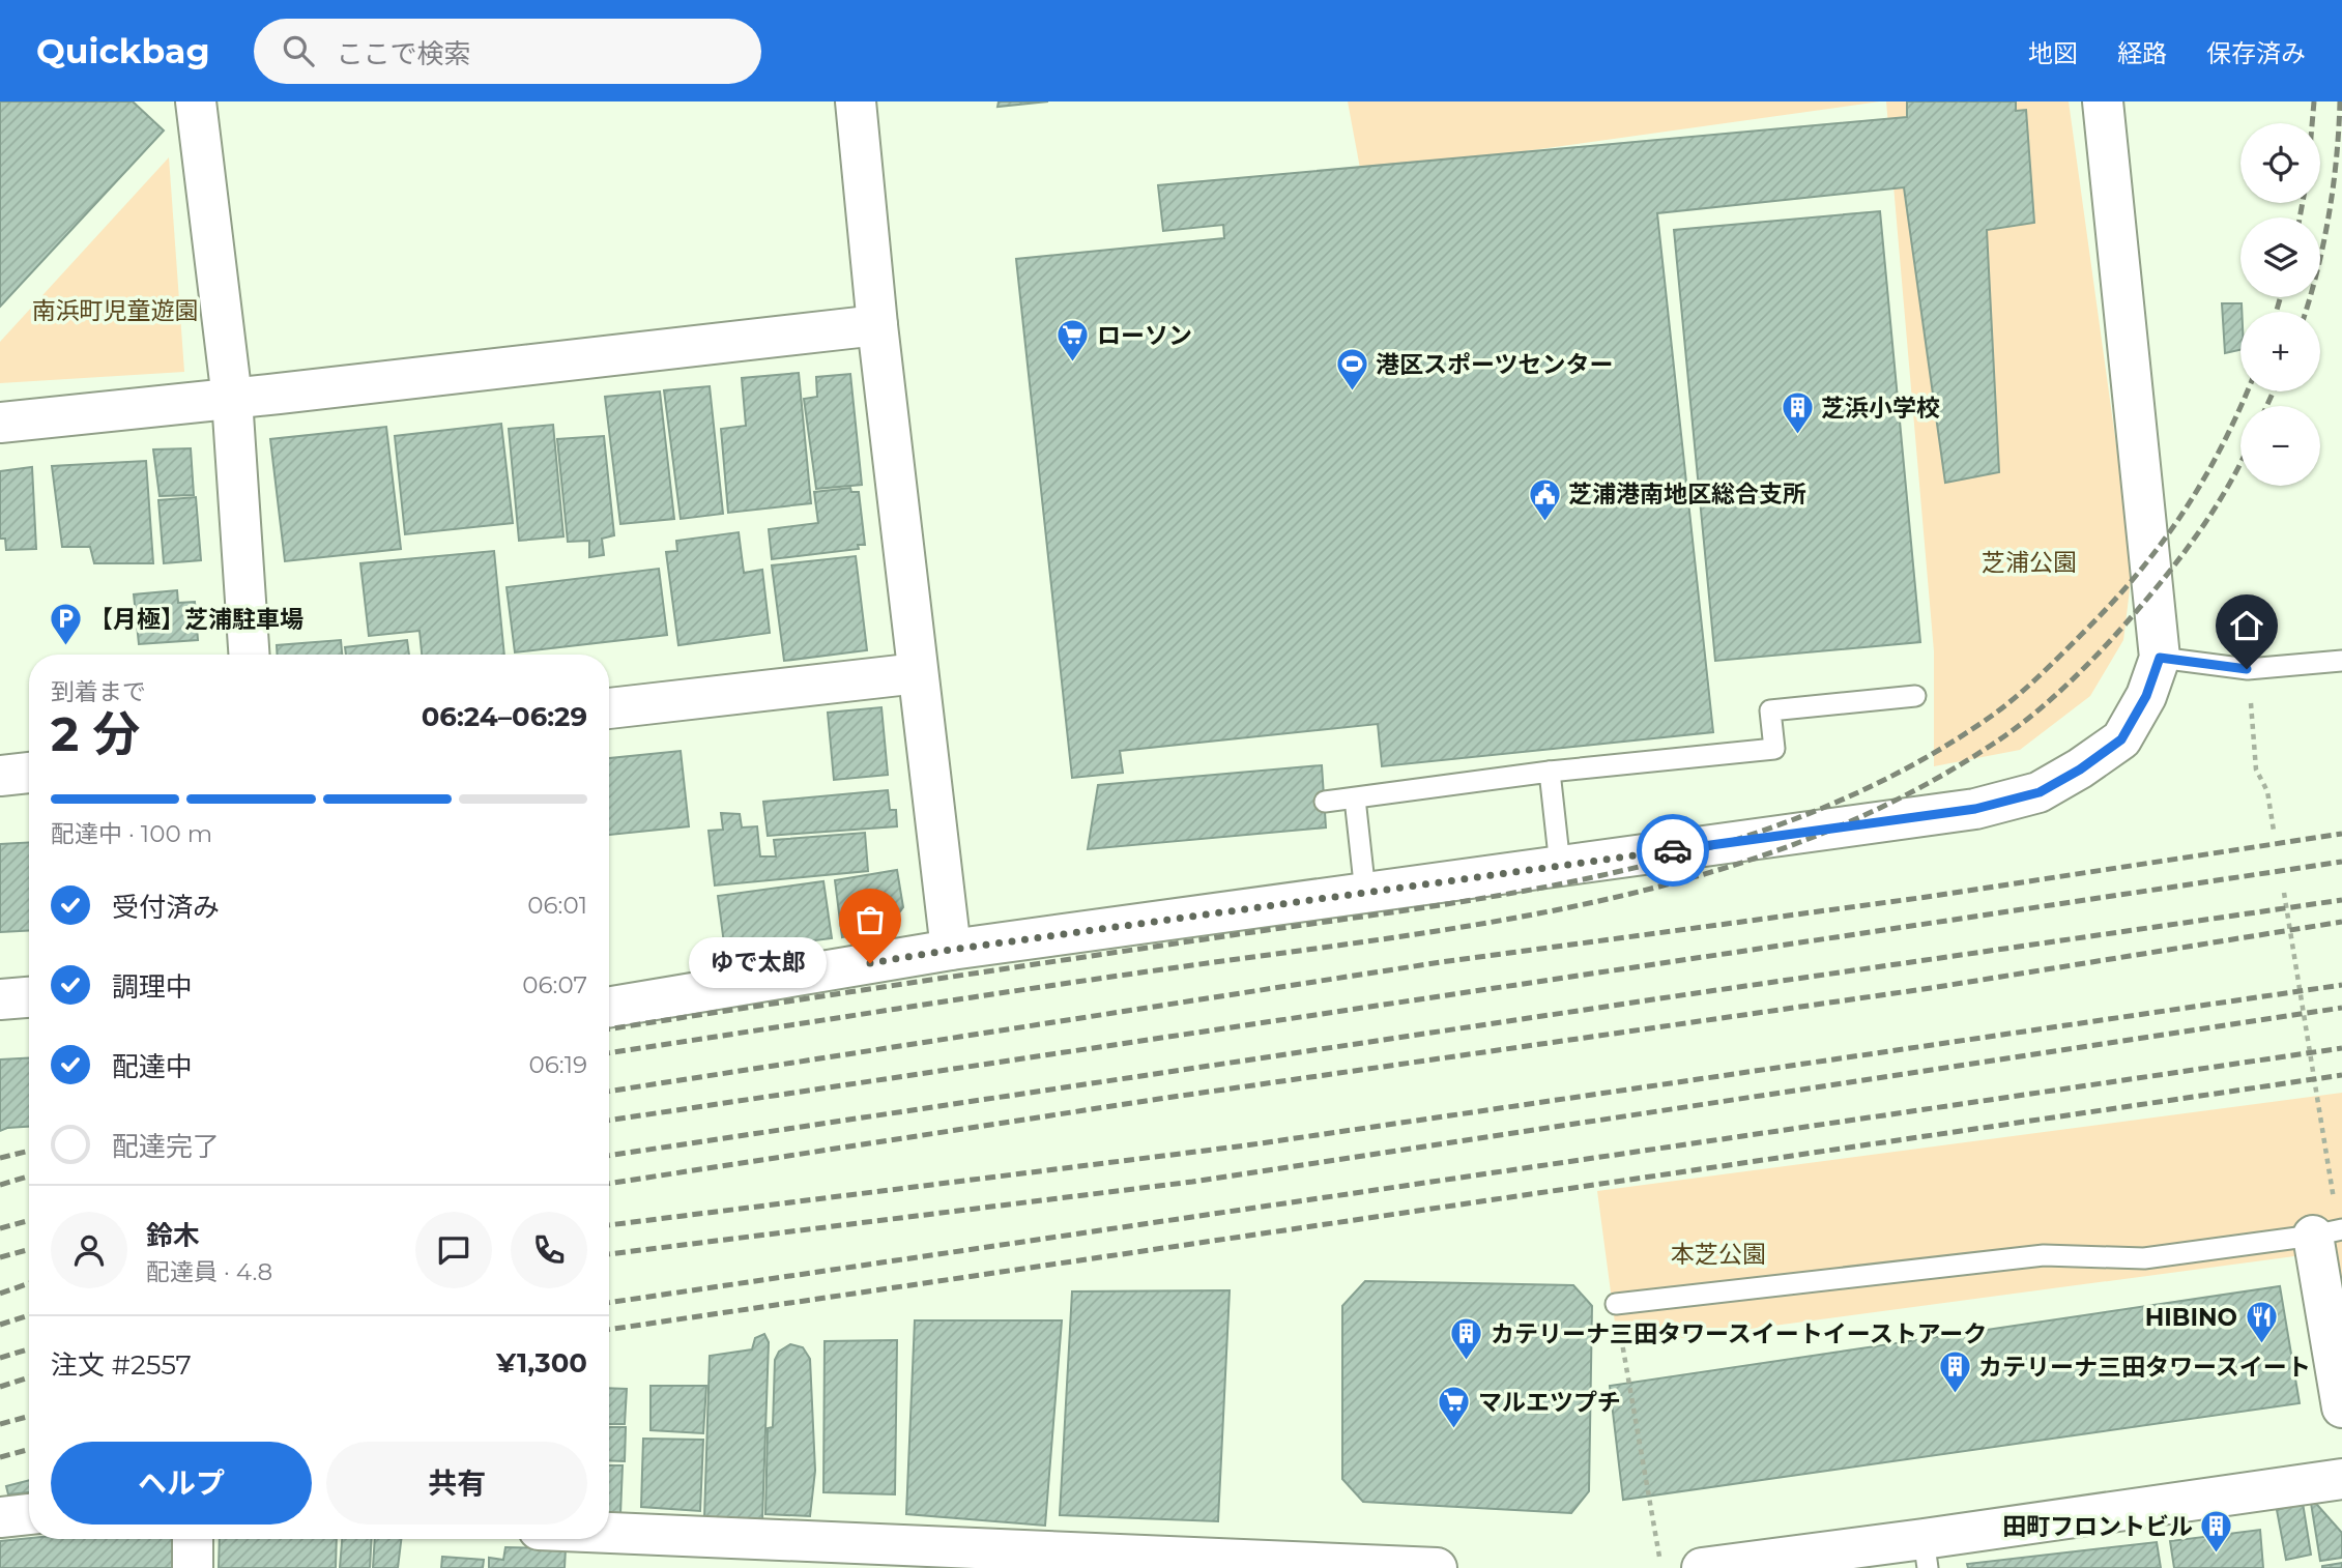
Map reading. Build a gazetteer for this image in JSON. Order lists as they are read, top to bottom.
{
  "parks": ["南浜町児童遊園", "芝浦公園", "本芝公園"],
  "places": {
    "supermarket": ["ローソン", "マルエツプチ"],
    "sports": ["港区スポーツセンター"],
    "building": [
      "芝浜小学校",
      "カテリーナ三田タワースイートイーストアーク",
      "カテリーナ三田タワースイート",
      "田町フロントビル"
    ],
    "public building": ["芝浦港南地区総合支所"],
    "parking": ["【月極】芝浦駐車場"],
    "other": ["ゆで太郎"],
    "restaurant": ["HIBINO"]
  },
  "page": {
    "header": "Quickbag",
    "search": "ここで検索",
    "nav": ["地図", "経路", "保存済み"],
    "map_buttons": ["+", "−"],
    "heading": ["2 分", "到着まで", "06:24–06:29"],
    "panel": [
      "鈴木",
      "配達員 · 4.8",
      "注文 #2557",
      "¥1,300"
    ],
    "bar": "配達中 · 100 m",
    "list": [
      ["受付済み", "06:01"],
      ["調理中", "06:07"],
      ["配達中", "06:19"],
      "配達完了"
    ],
    "bubble": "ゆで太郎",
    "buttons": ["ヘルプ", "共有"]
  }
}
